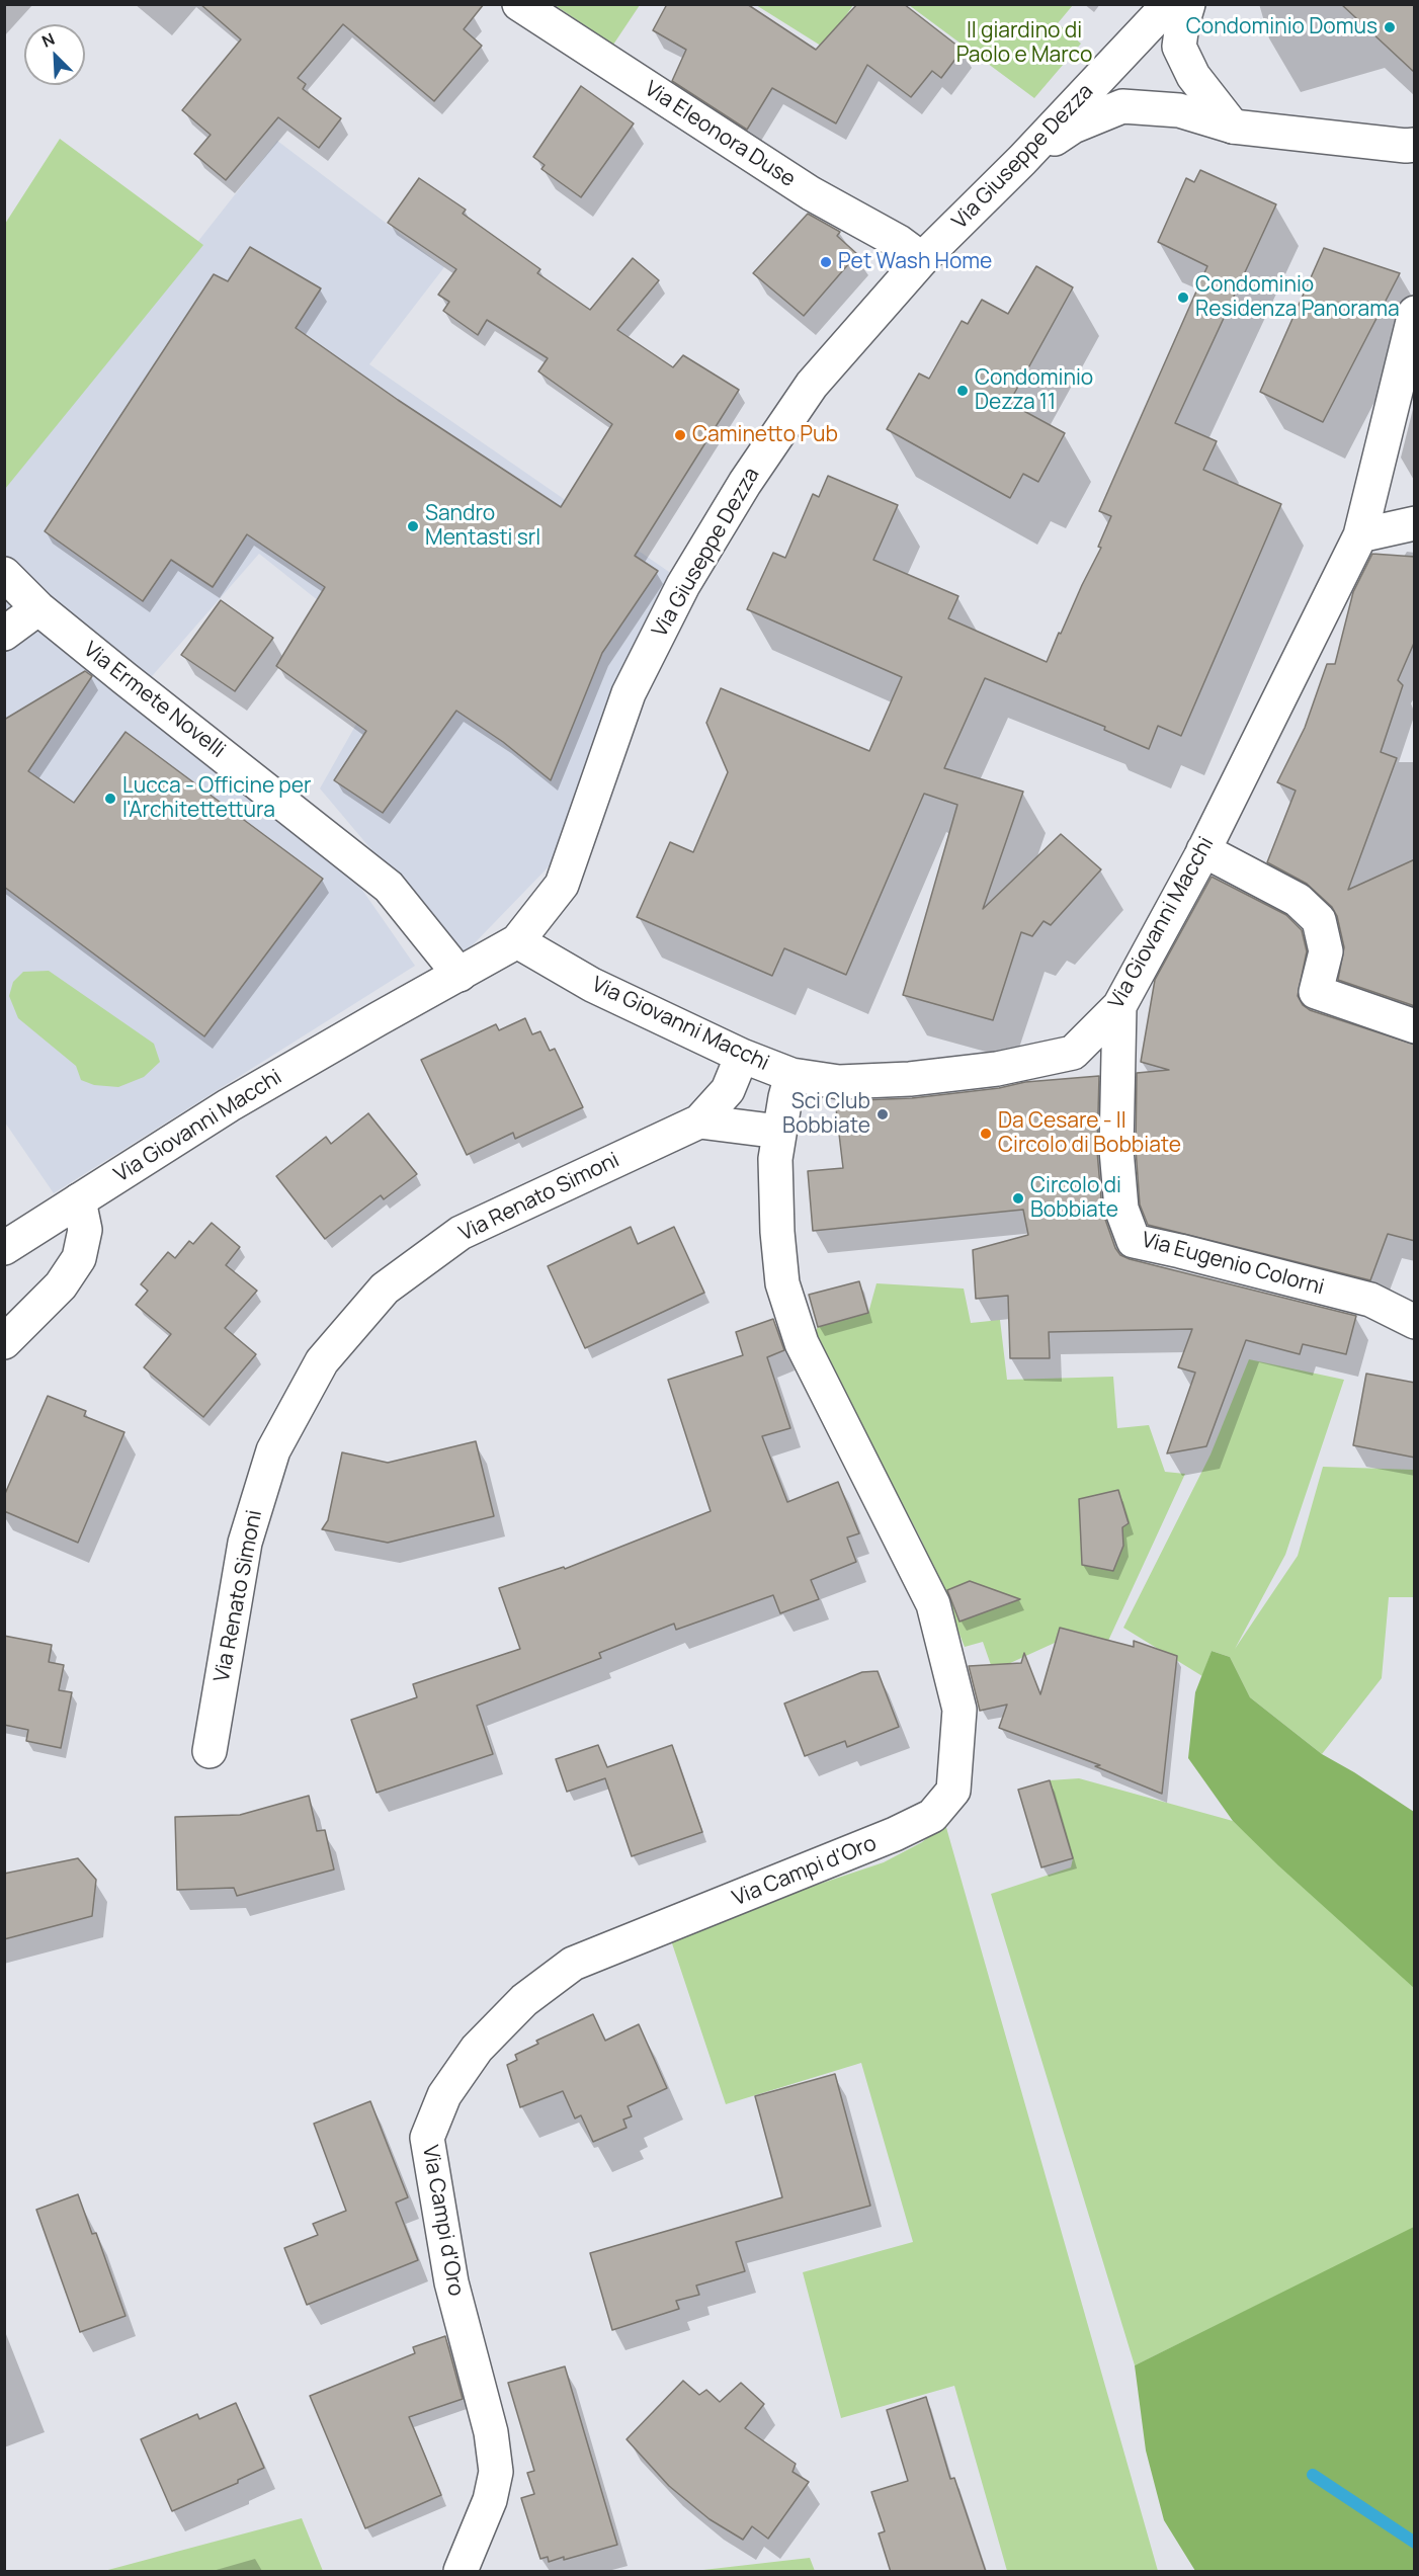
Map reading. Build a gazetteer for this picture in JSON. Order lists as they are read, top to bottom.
{
  "streets": {
    "street": [
      "Via Eleonora Duse",
      "Via Giuseppe Dezza",
      "Via Ermete Novelli",
      "Via Giovanni Macchi",
      "Via Renato Simoni",
      "Via Eugenio Colorni",
      "Via Campi d'Oro"
    ]
  },
  "crossings": [
    ["Via Eleonora Duse", "Via Giuseppe Dezza"],
    ["Via Giuseppe Dezza", "Via Ermete Novelli"],
    ["Via Giuseppe Dezza", "Via Giovanni Macchi"],
    ["Via Ermete Novelli", "Via Giovanni Macchi"],
    ["Via Giovanni Macchi", "Via Renato Simoni"],
    ["Via Giovanni Macchi", "Via Eugenio Colorni"],
    ["Via Giovanni Macchi", "Via Campi d'Oro"]
  ],
  "parks": ["Il giardino di Paolo e Marco"],
  "places": [
    "Condominio Domus",
    "Pet Wash Home",
    "Condominio Residenza Panorama",
    "Condominio Dezza 11",
    "Caminetto Pub",
    "Sandro Mentasti srl",
    "Lucca - Officine per l'Architettettura",
    "Sci Club Bobbiate",
    "Da Cesare - Il Circolo di Bobbiate",
    "Circolo di Bobbiate"
  ],
  "north": "top left"
}
